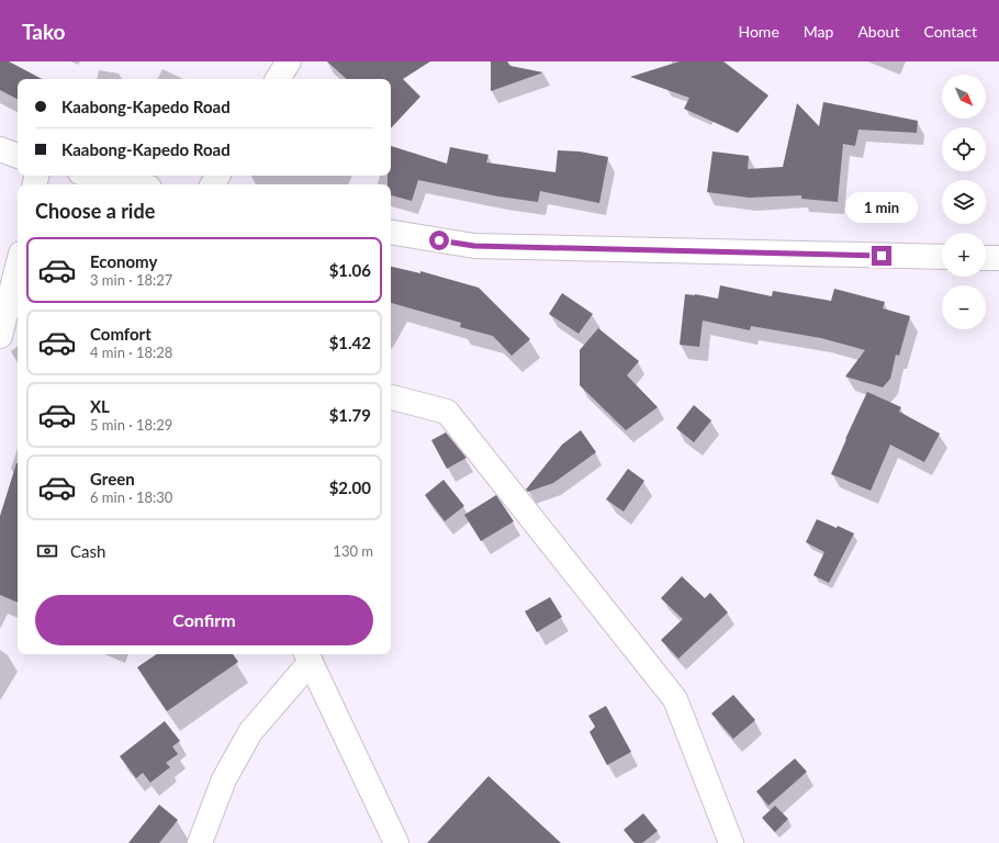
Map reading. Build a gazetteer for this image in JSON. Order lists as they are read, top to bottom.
{
  "north": "bottom right",
  "page": {
    "header": "Tako",
    "nav": [
      "Home",
      "Map",
      "About",
      "Contact"
    ],
    "map_buttons": ["+", "−"],
    "banner": ["Kaabong-Kapedo Road", "Kaabong-Kapedo Road"],
    "heading": "Choose a ride",
    "bubble": "1 min",
    "list": [
      {
        "name": "Economy",
        "note": "3 min · 18:27",
        "value": "$1.06"
      },
      {
        "name": "Comfort",
        "note": "4 min · 18:28",
        "value": "$1.42"
      },
      {
        "name": "XL",
        "note": "5 min · 18:29",
        "value": "$1.79"
      },
      {
        "name": "Green",
        "note": "6 min · 18:30",
        "value": "$2.00"
      }
    ],
    "pay": ["Cash", "130 m"],
    "buttons": "Confirm"
  }
}
